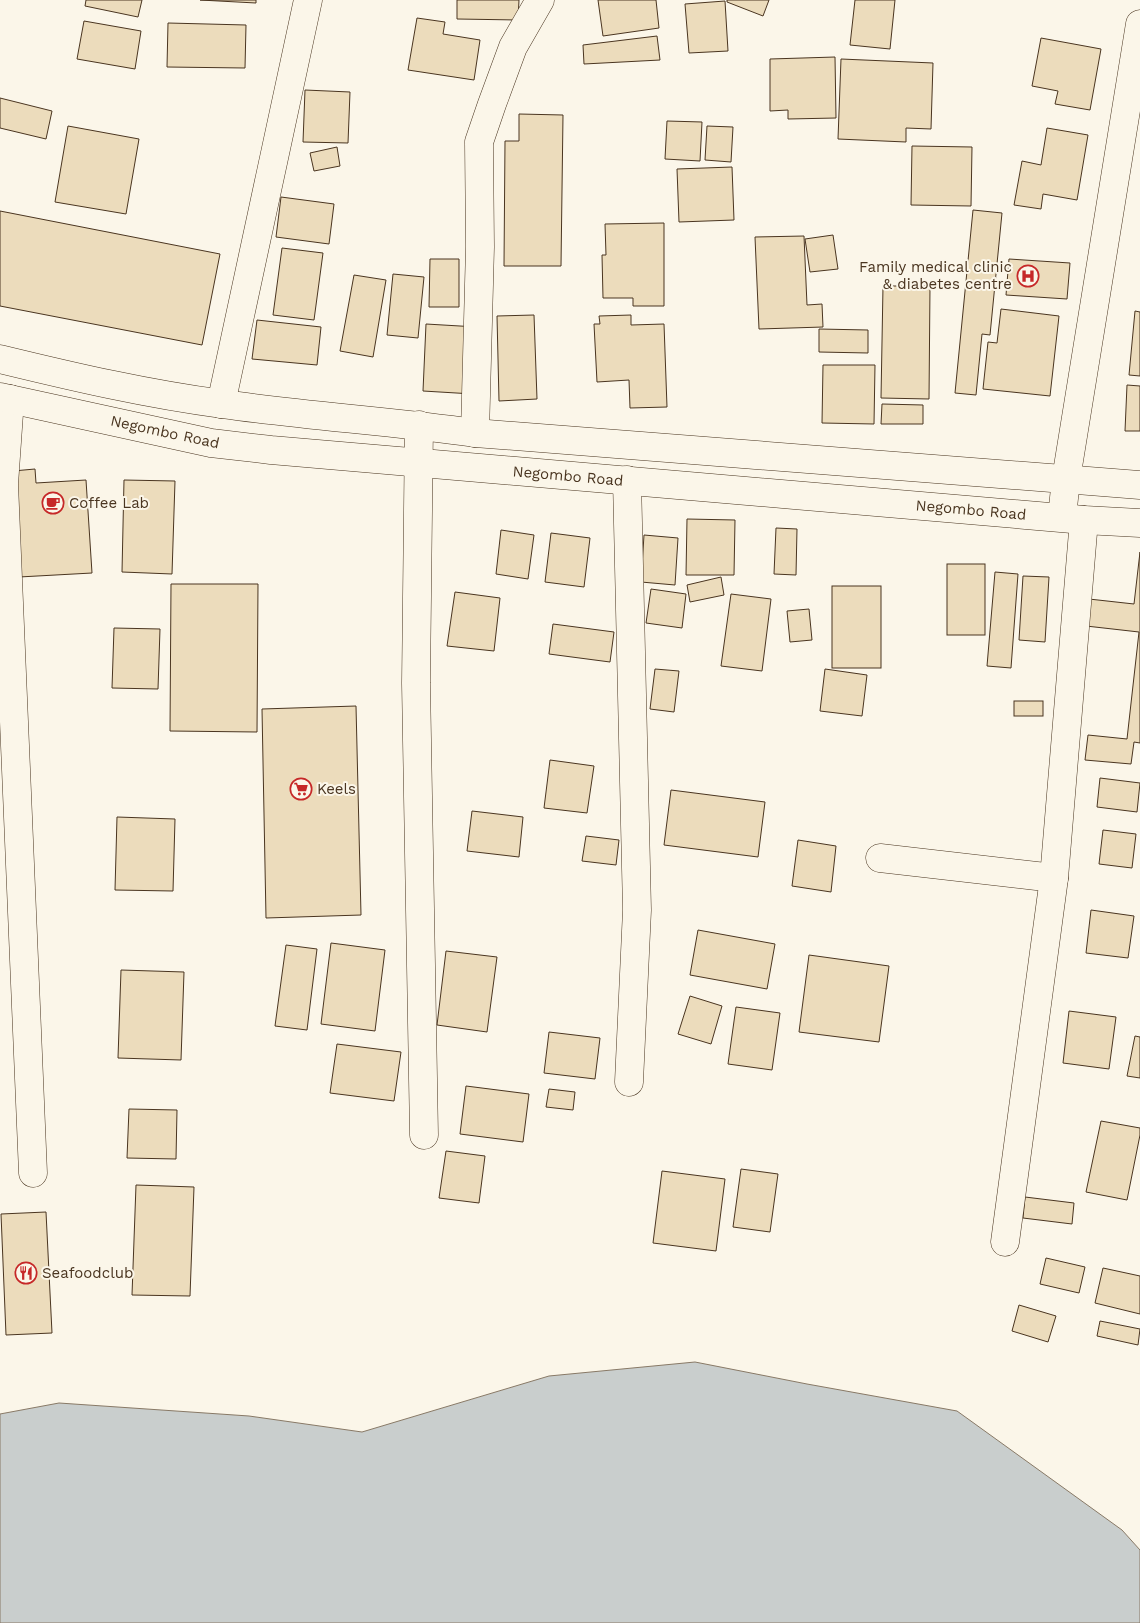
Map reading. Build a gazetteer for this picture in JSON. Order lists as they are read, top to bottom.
{
  "streets": {
    "main road": ["Negombo Road"]
  },
  "places": {
    "hospital": ["Family medical clinic & diabetes centre"],
    "cafe": ["Coffee Lab"],
    "supermarket": ["Keels"],
    "restaurant": ["Seafoodclub"]
  }
}
